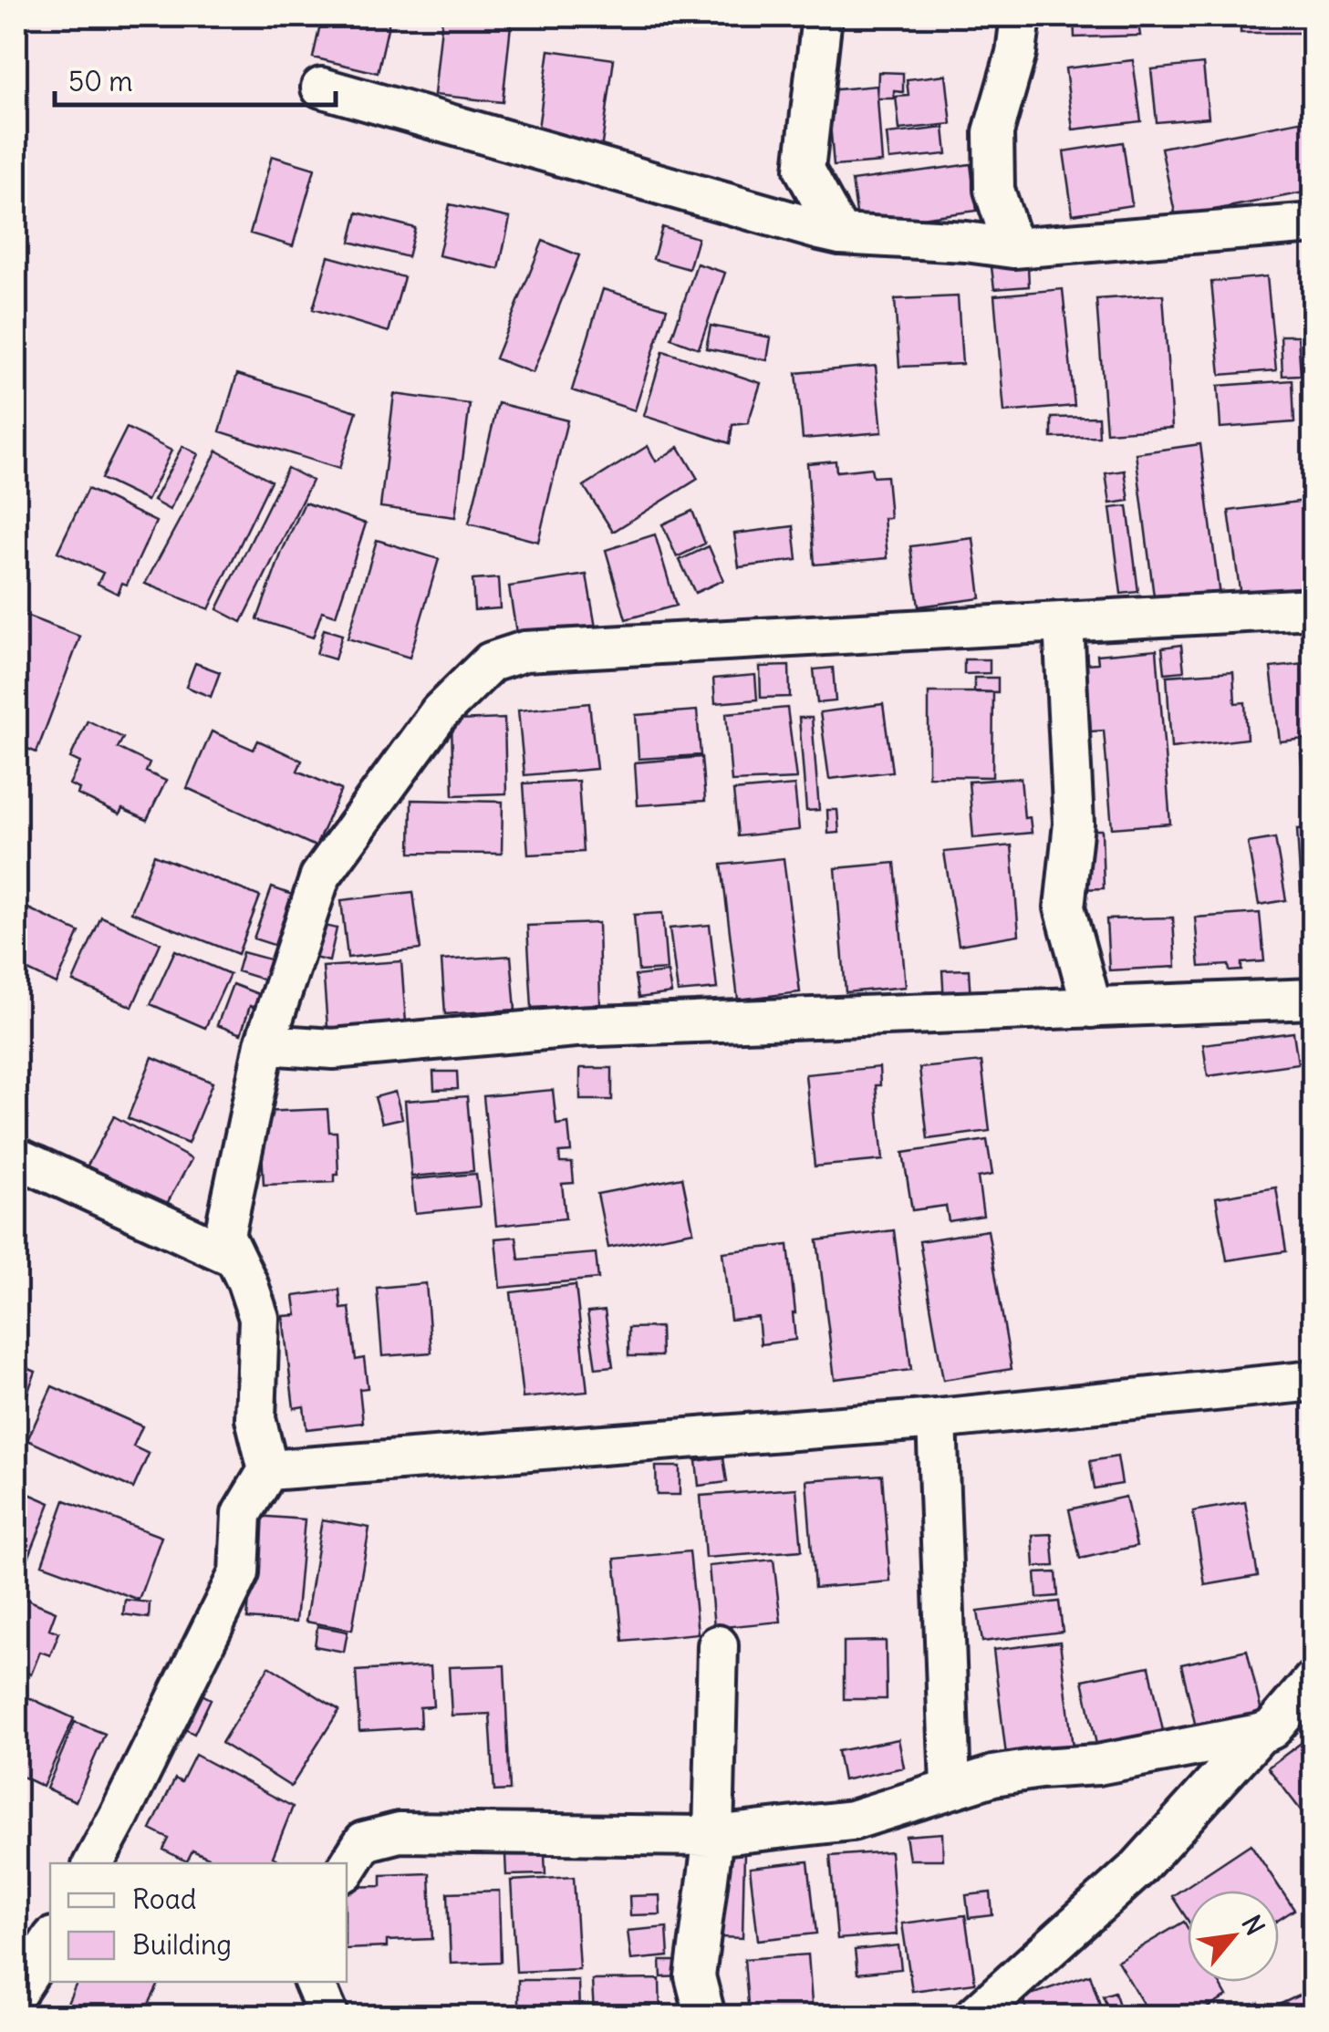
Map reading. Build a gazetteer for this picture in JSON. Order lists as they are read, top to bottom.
{
  "legend": ["Road", "Building"],
  "scale_bar": "50 m",
  "north": "top right"
}
